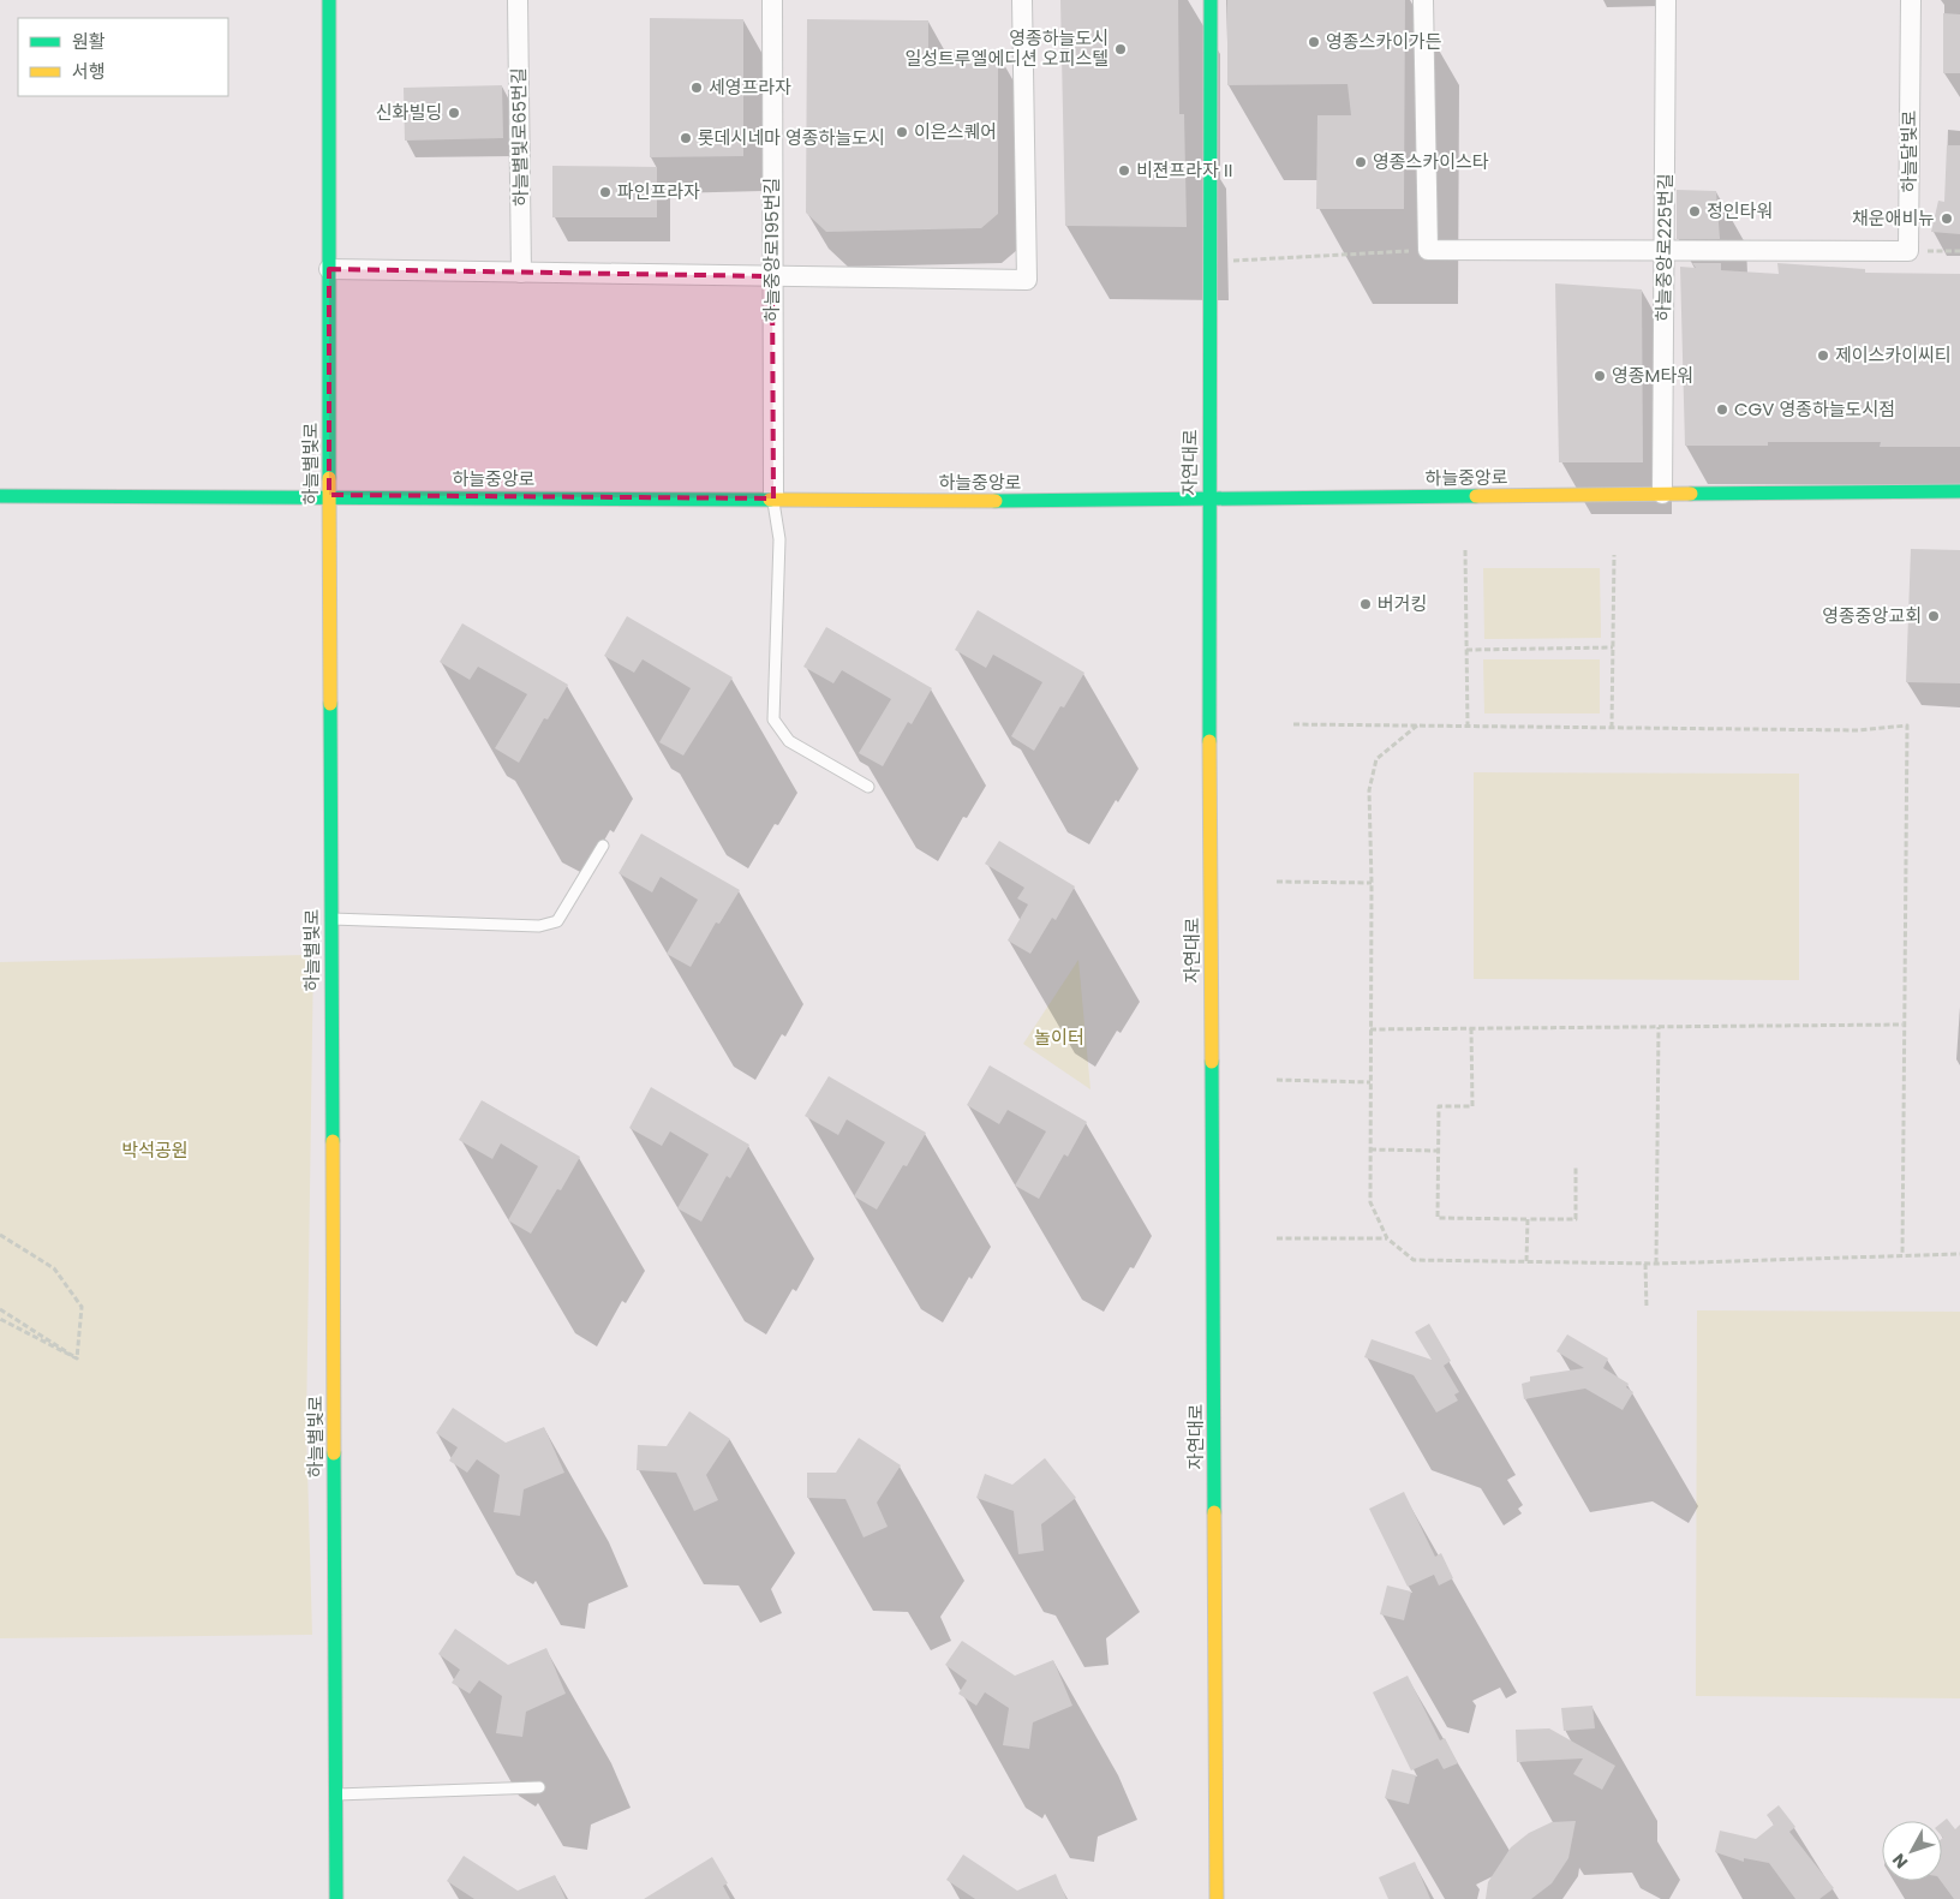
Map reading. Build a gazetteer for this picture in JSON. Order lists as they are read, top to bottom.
{
  "streets": {
    "street": [
      "하늘별빛로65번길",
      "하늘달빛로",
      "하늘중앙로225번길",
      "하늘중앙로195번길",
      "자연대로",
      "하늘별빛로",
      "하늘중앙로"
    ]
  },
  "crossings": [
    ["하늘중앙로225번길", "하늘중앙로"],
    ["하늘중앙로195번길", "하늘중앙로"],
    ["자연대로", "하늘중앙로"],
    ["하늘별빛로", "하늘중앙로"]
  ],
  "parks": ["놀이터", "박석공원"],
  "places": [
    "영종스카이가든",
    "영종하늘도시 일성트루엘에디션 오피스텔",
    "세영프라자",
    "신화빌딩",
    "이은스퀘어",
    "롯데시네마 영종하늘도시",
    "영종스카이스타",
    "비젼프라자 II",
    "파인프라자",
    "정인타워",
    "채운애비뉴",
    "제이스카이씨티",
    "영종M타워",
    "CGV 영종하늘도시점",
    "버거킹",
    "영종중앙교회"
  ],
  "legend": ["원활", "서행"],
  "north": "bottom left"
}
